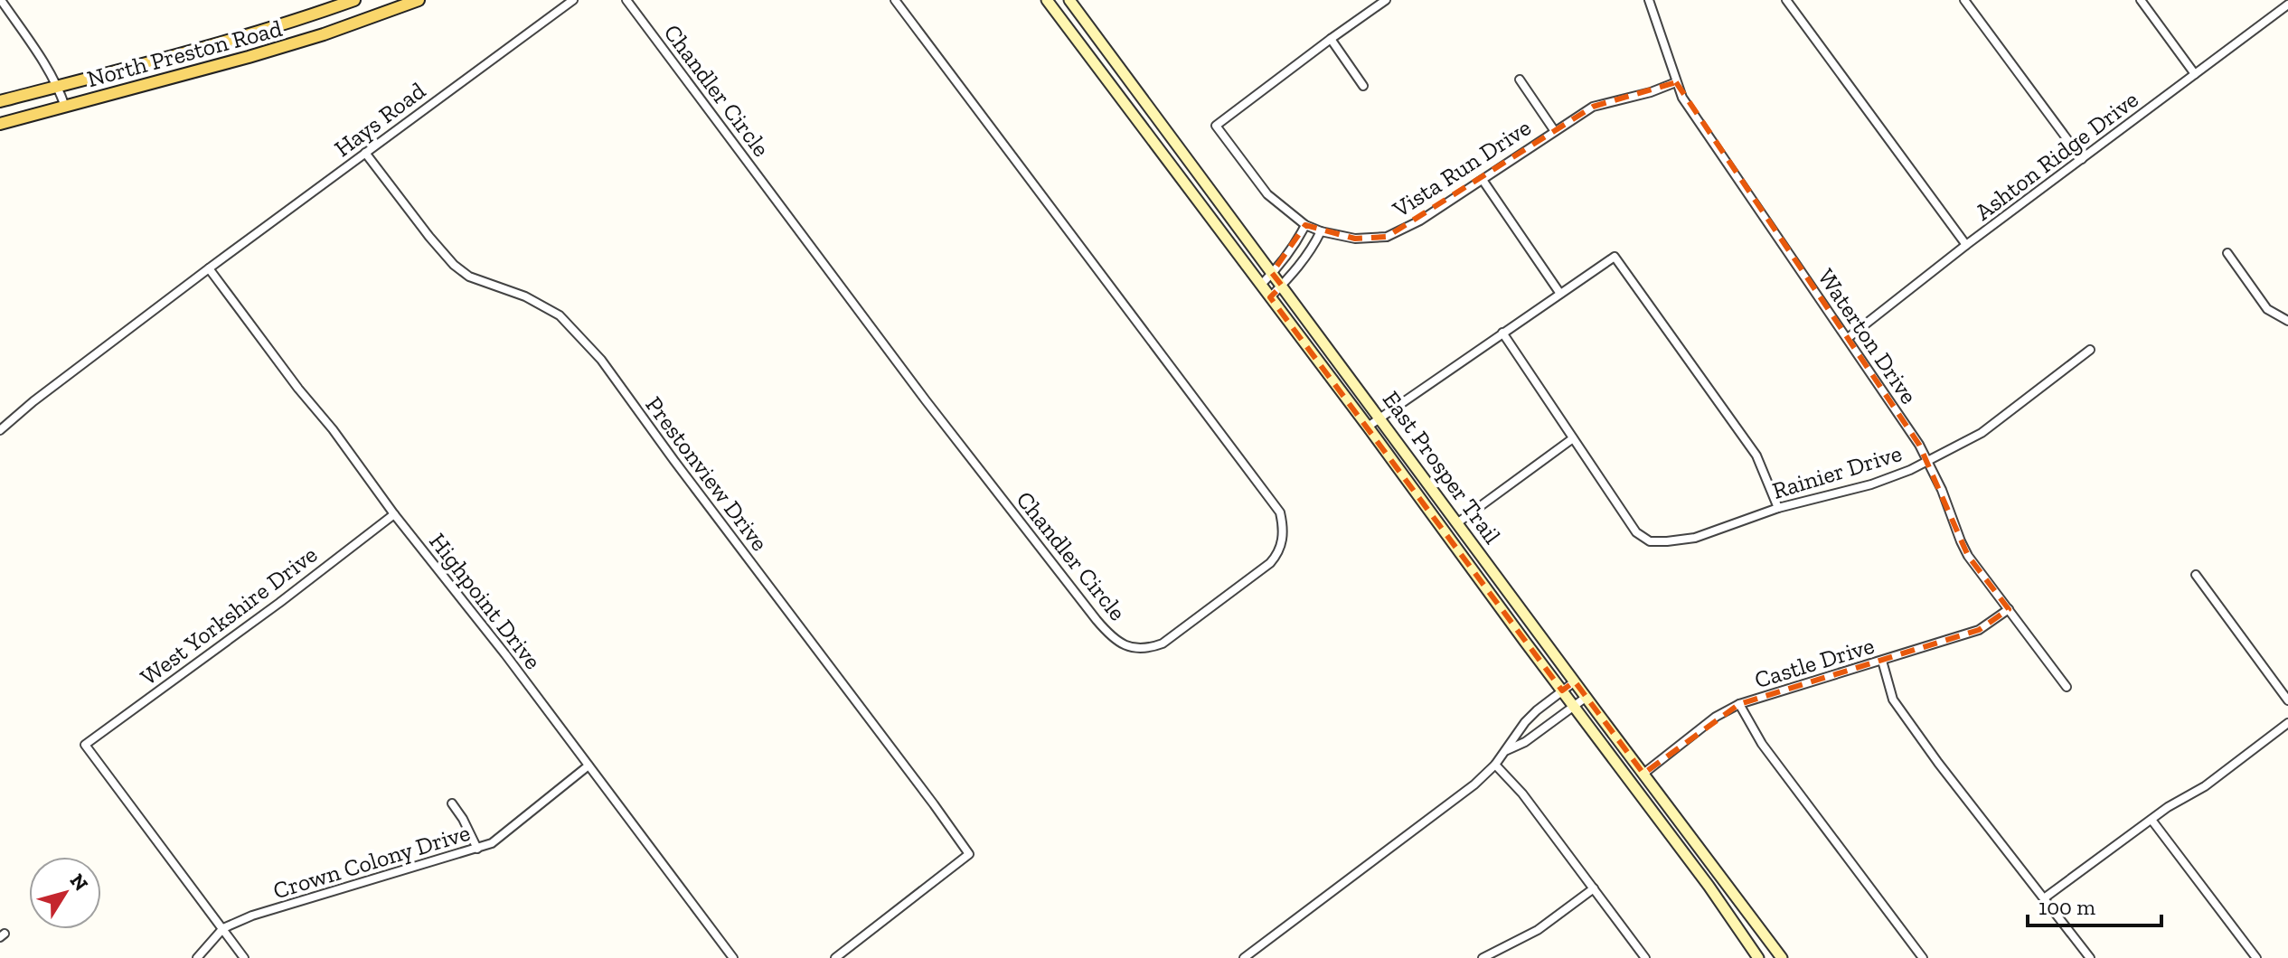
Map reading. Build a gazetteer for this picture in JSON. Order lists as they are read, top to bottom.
{
  "streets": {
    "main road": ["North Preston Road", "East Prosper Trail"],
    "street": [
      "Chandler Circle",
      "Hays Road",
      "Ashton Ridge Drive",
      "Vista Run Drive",
      "Waterton Drive",
      "Rainier Drive",
      "Prestonview Drive",
      "Highpoint Drive",
      "West Yorkshire Drive",
      "Castle Drive",
      "Crown Colony Drive"
    ]
  },
  "crossings": [
    ["Hays Road", "Prestonview Drive"],
    ["Hays Road", "Highpoint Drive"],
    ["Ashton Ridge Drive", "Waterton Drive"],
    ["Vista Run Drive", "Waterton Drive"],
    ["Waterton Drive", "Rainier Drive"],
    ["Waterton Drive", "Castle Drive"],
    ["East Prosper Trail", "Castle Drive"],
    ["Highpoint Drive", "West Yorkshire Drive"],
    ["Highpoint Drive", "Crown Colony Drive"],
    ["West Yorkshire Drive", "Crown Colony Drive"]
  ],
  "scale_bar": "100 m",
  "north": "top right"
}
